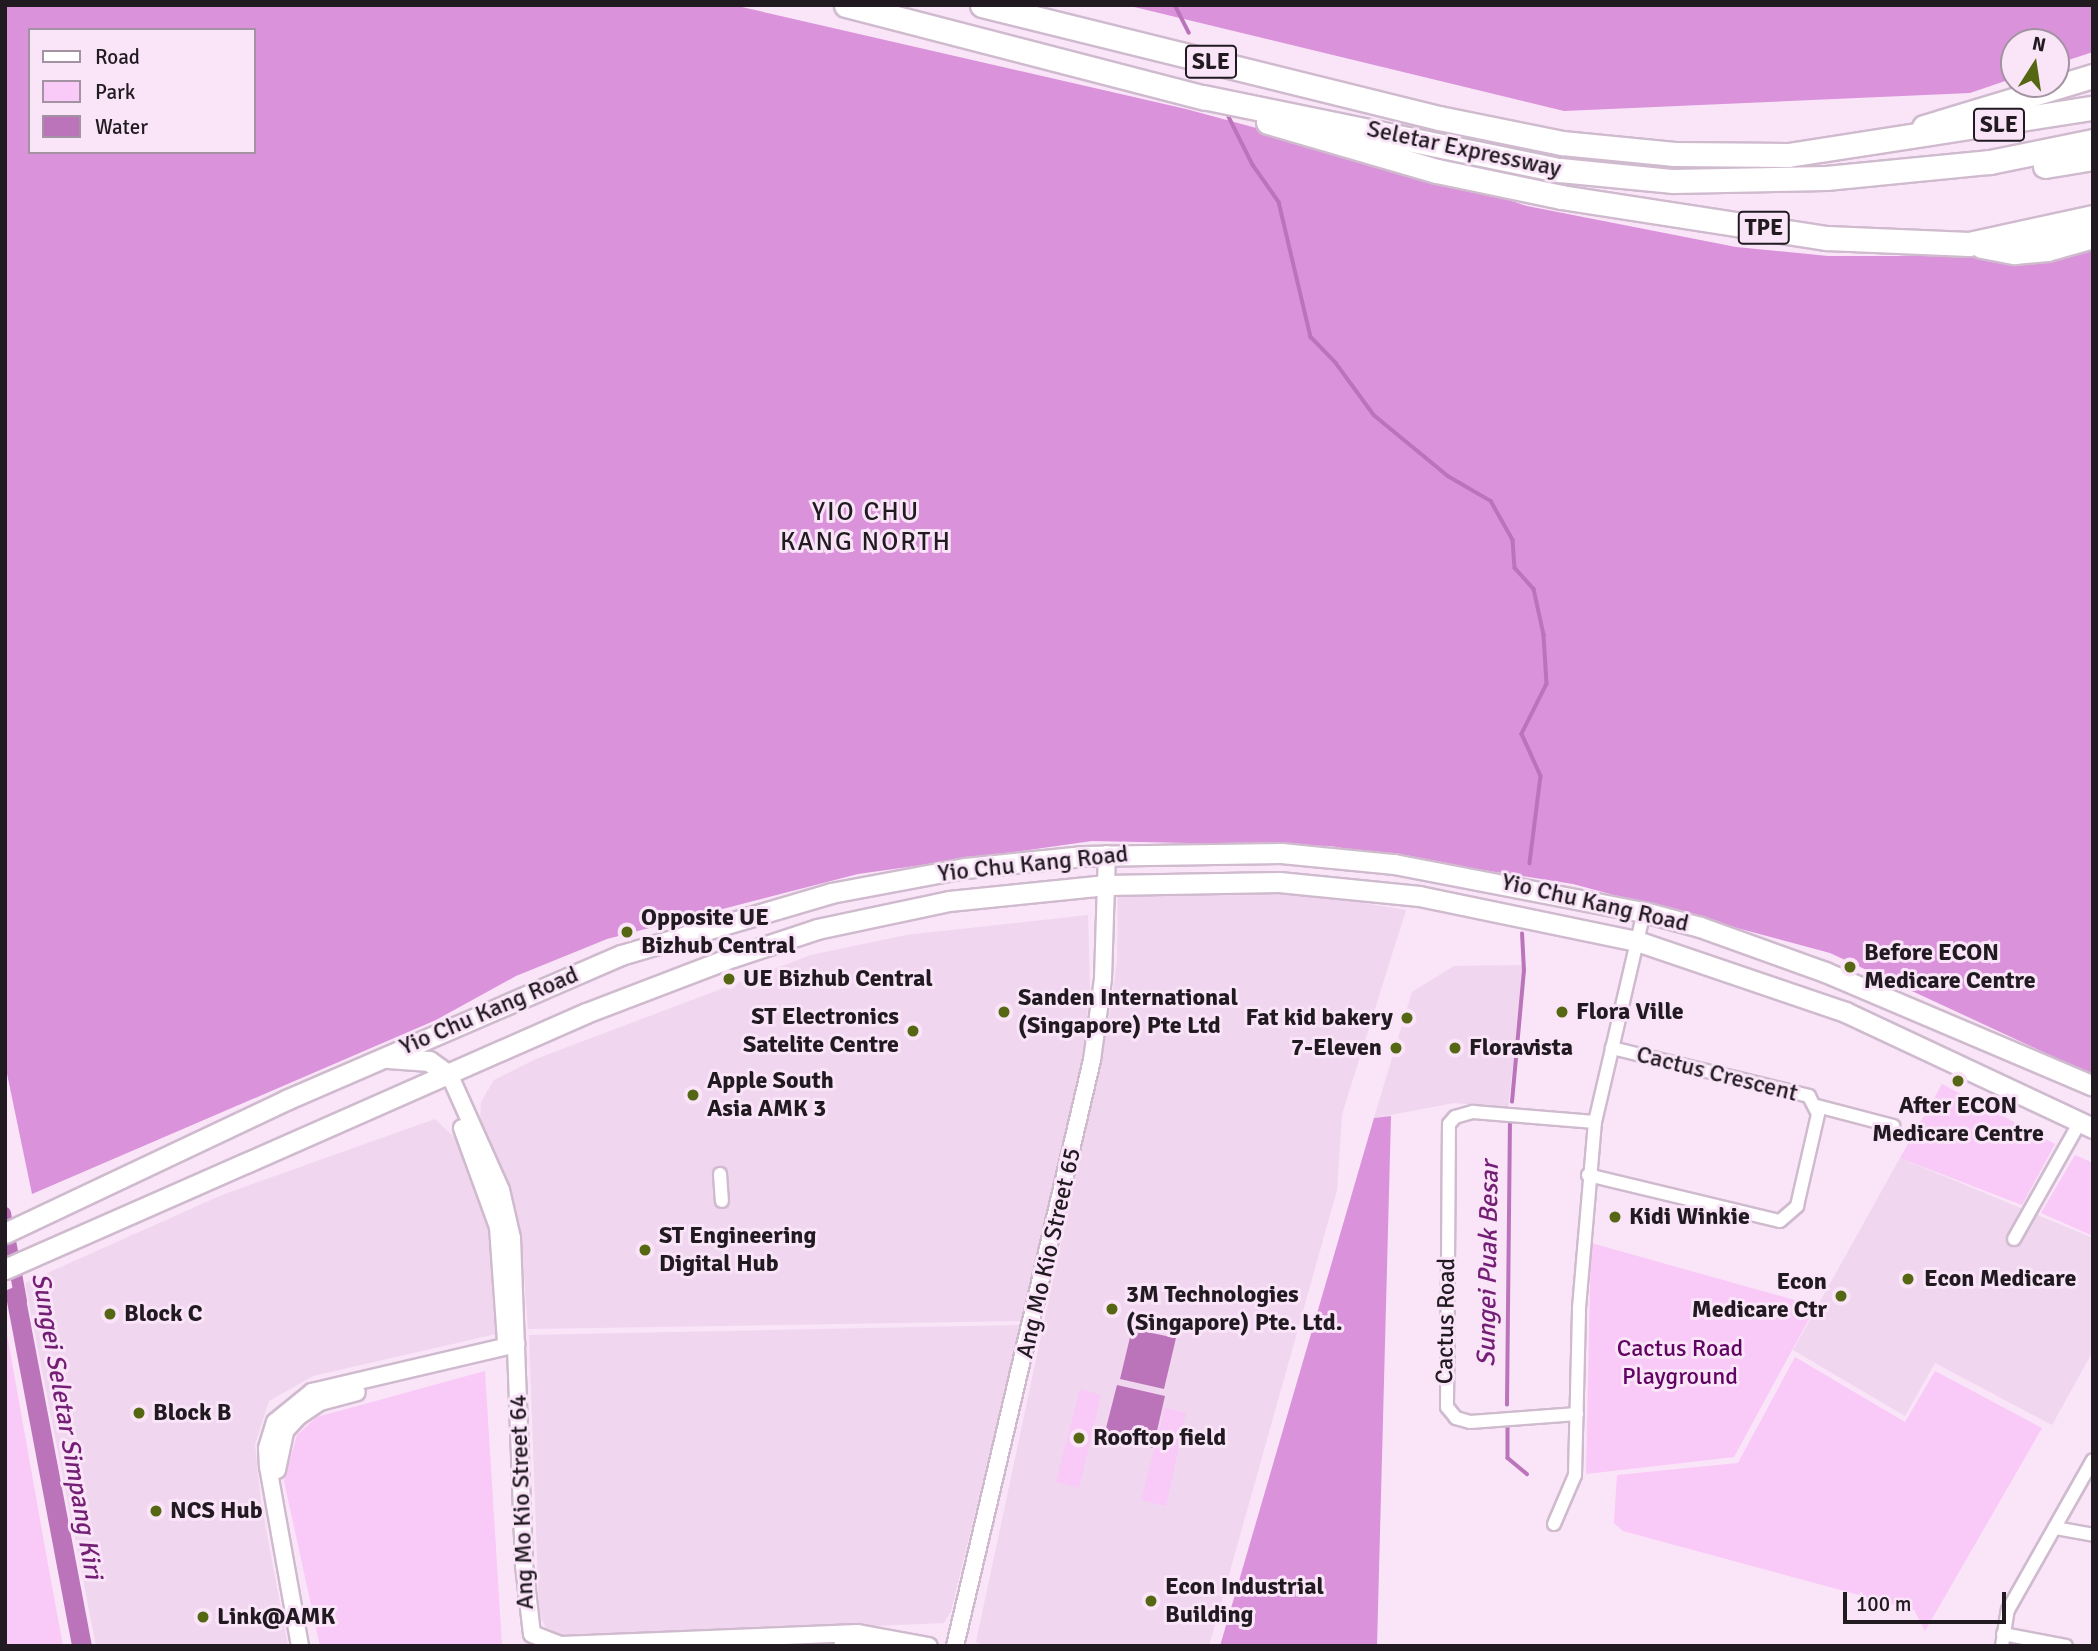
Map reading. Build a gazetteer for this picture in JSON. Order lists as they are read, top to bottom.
{
  "streets": {
    "highway": ["SLE", "Seletar Expressway", "TPE"],
    "main road": ["Yio Chu Kang Road"],
    "street": [
      "Cactus Crescent",
      "Ang Mo Kio Street 65",
      "Cactus Road",
      "Ang Mo Kio Street 64"
    ]
  },
  "crossings": [
    ["Seletar Expressway", "TPE"],
    ["Yio Chu Kang Road", "Ang Mo Kio Street 65"],
    ["Yio Chu Kang Road", "Ang Mo Kio Street 64"]
  ],
  "districts": ["YIO CHU KANG NORTH"],
  "water": ["Sungei Puak Besar", "Sungei Seletar Simpang Kiri"],
  "parks": ["Cactus Road Playground"],
  "places": [
    "Opposite UE Bizhub Central",
    "Before ECON Medicare Centre",
    "UE Bizhub Central",
    "Sanden International (Singapore) Pte Ltd",
    "Flora Ville",
    "Fat kid bakery",
    "ST Electronics Satelite Centre",
    "7-Eleven",
    "Floravista",
    "After ECON Medicare Centre",
    "Apple South Asia AMK 3",
    "Kidi Winkie",
    "ST Engineering Digital Hub",
    "Econ Medicare",
    "Econ Medicare Ctr",
    "3M Technologies (Singapore) Pte. Ltd.",
    "Block C",
    "Block B",
    "Rooftop field",
    "NCS Hub",
    "Econ Industrial Building",
    "Link@AMK"
  ],
  "legend": ["Road", "Park", "Water"],
  "scale_bar": "100 m",
  "north": "top"
}
